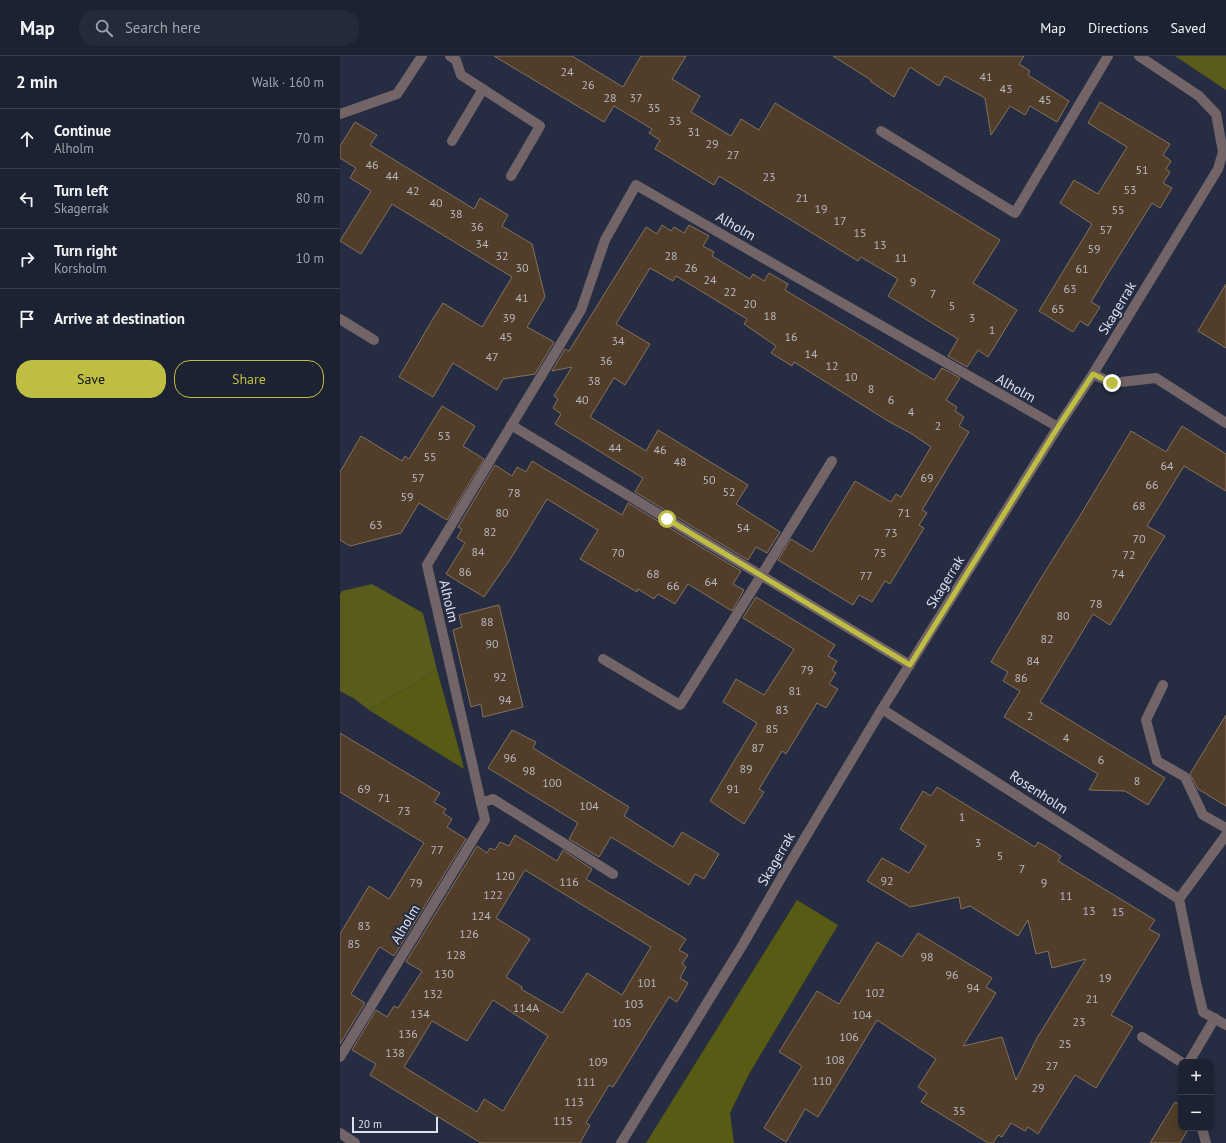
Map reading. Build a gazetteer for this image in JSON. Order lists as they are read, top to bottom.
{
  "streets": {
    "street": ["Alholm", "Skagerrak", "Rosenholm"]
  },
  "crossings": [
    ["Alholm", "Skagerrak"],
    ["Skagerrak", "Rosenholm"]
  ],
  "house_numbers": [
    "24",
    "41",
    "26",
    "43",
    "28",
    "37",
    "45",
    "35",
    "33",
    "31",
    "29",
    "27",
    "46",
    "51",
    "44",
    "23",
    "53",
    "42",
    "21",
    "40",
    "19",
    "55",
    "38",
    "17",
    "36",
    "57",
    "15",
    "34",
    "13",
    "59",
    "32",
    "28",
    "11",
    "30",
    "26",
    "61",
    "24",
    "9",
    "63",
    "22",
    "7",
    "41",
    "20",
    "5",
    "65",
    "18",
    "39",
    "3",
    "1",
    "45",
    "16",
    "34",
    "14",
    "47",
    "36",
    "12",
    "10",
    "38",
    "8",
    "40",
    "6",
    "4",
    "2",
    "53",
    "44",
    "46",
    "55",
    "48",
    "64",
    "57",
    "69",
    "50",
    "66",
    "52",
    "78",
    "59",
    "68",
    "80",
    "71",
    "63",
    "54",
    "82",
    "73",
    "70",
    "84",
    "70",
    "75",
    "72",
    "86",
    "68",
    "74",
    "77",
    "64",
    "66",
    "78",
    "80",
    "88",
    "82",
    "90",
    "84",
    "79",
    "92",
    "86",
    "81",
    "94",
    "83",
    "2",
    "85",
    "4",
    "87",
    "96",
    "6",
    "89",
    "98",
    "8",
    "100",
    "69",
    "91",
    "71",
    "104",
    "73",
    "1",
    "3",
    "77",
    "5",
    "7",
    "120",
    "92",
    "116",
    "79",
    "9",
    "122",
    "11",
    "13",
    "15",
    "124",
    "83",
    "126",
    "85",
    "128",
    "98",
    "130",
    "96",
    "19",
    "101",
    "94",
    "102",
    "132",
    "21",
    "103",
    "114A",
    "134",
    "104",
    "23",
    "105",
    "136",
    "106",
    "25",
    "138",
    "108",
    "109",
    "27",
    "110",
    "111",
    "29",
    "113",
    "35",
    "115"
  ],
  "scale_bar": "20 m",
  "page": {
    "header": "Map",
    "search": "Search here",
    "nav": ["Map", "Directions", "Saved"],
    "heading": ["2 min", "Walk · 160 m"],
    "list": [
      ["Continue", "Alholm", "70 m"],
      ["Turn left", "Skagerrak", "80 m"],
      ["Turn right", "Korsholm", "10 m"],
      "Arrive at destination"
    ],
    "buttons": ["Save", "Share"],
    "map_buttons": ["+", "−"],
    "scale": "20 m"
  }
}
